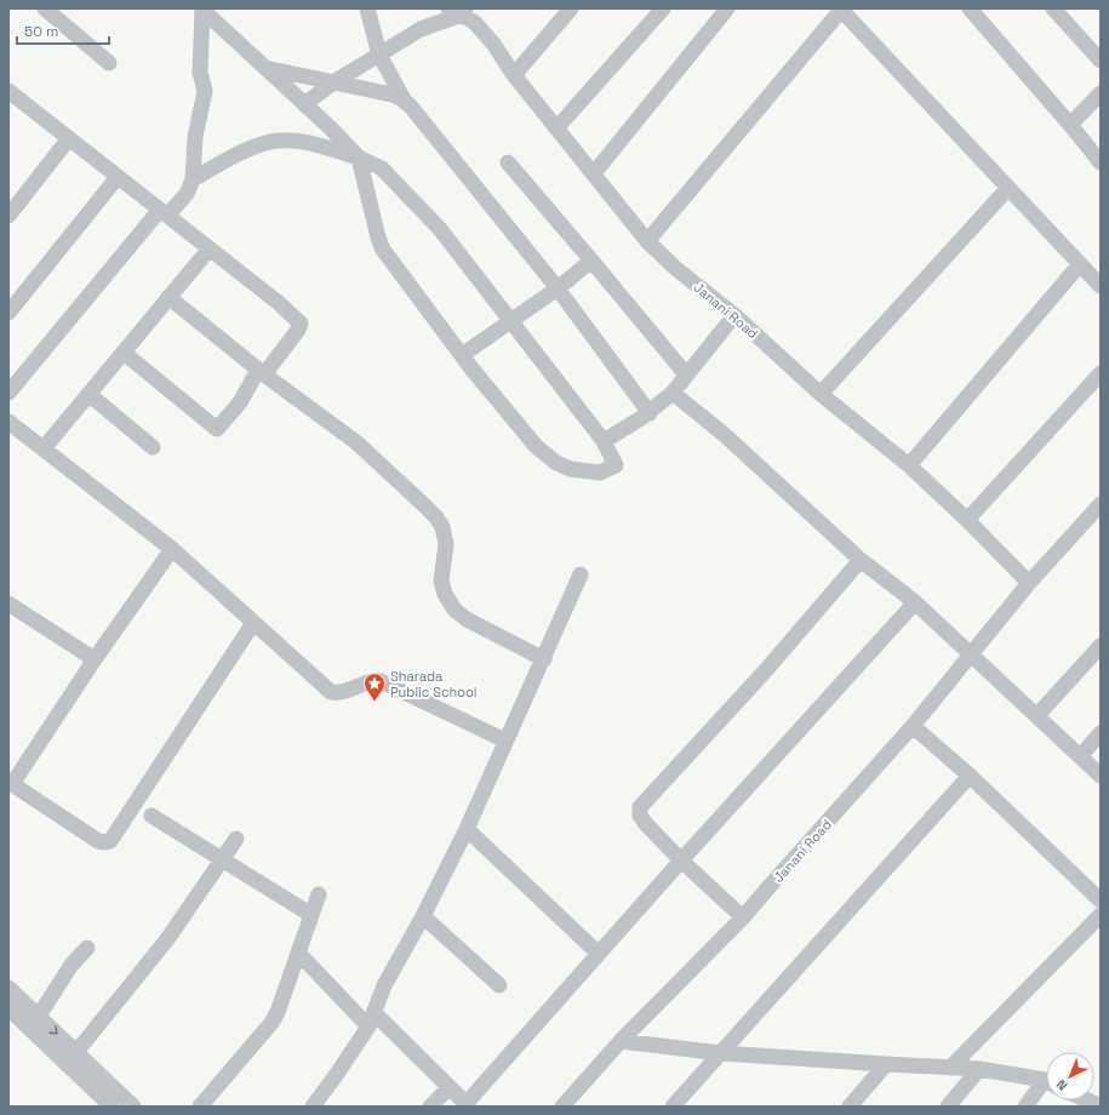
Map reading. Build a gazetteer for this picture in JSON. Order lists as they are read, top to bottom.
{
  "streets": {
    "street": ["Janani Road"]
  },
  "places": {
    "place": ["Sharada Public School"]
  },
  "scale_bar": "50 m",
  "north": "bottom left"
}
